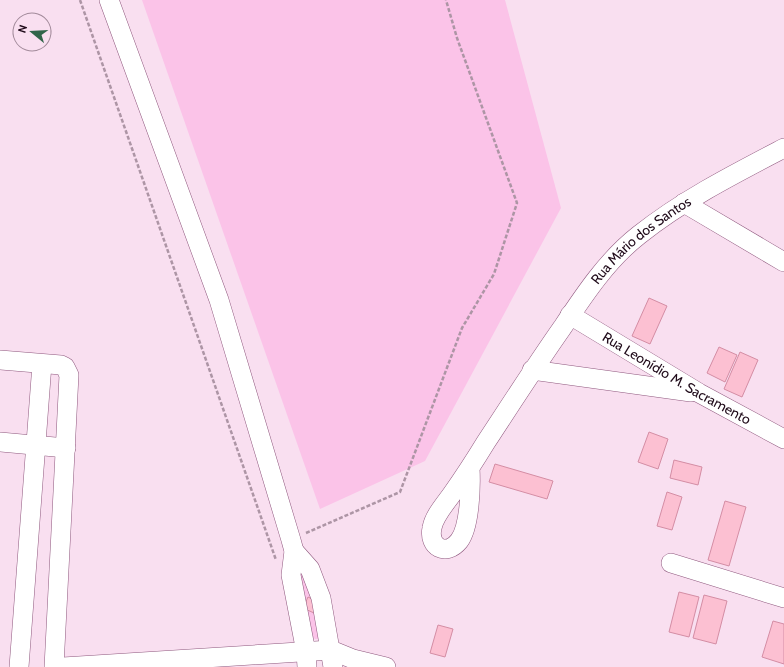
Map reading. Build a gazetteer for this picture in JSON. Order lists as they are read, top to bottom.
{
  "streets": {
    "street": ["Rua Mário dos Santos", "Rua Leonídio M. Sacramento"]
  },
  "crossings": [
    ["Rua Mário dos Santos", "Rua Leonídio M. Sacramento"]
  ],
  "north": "left"
}
